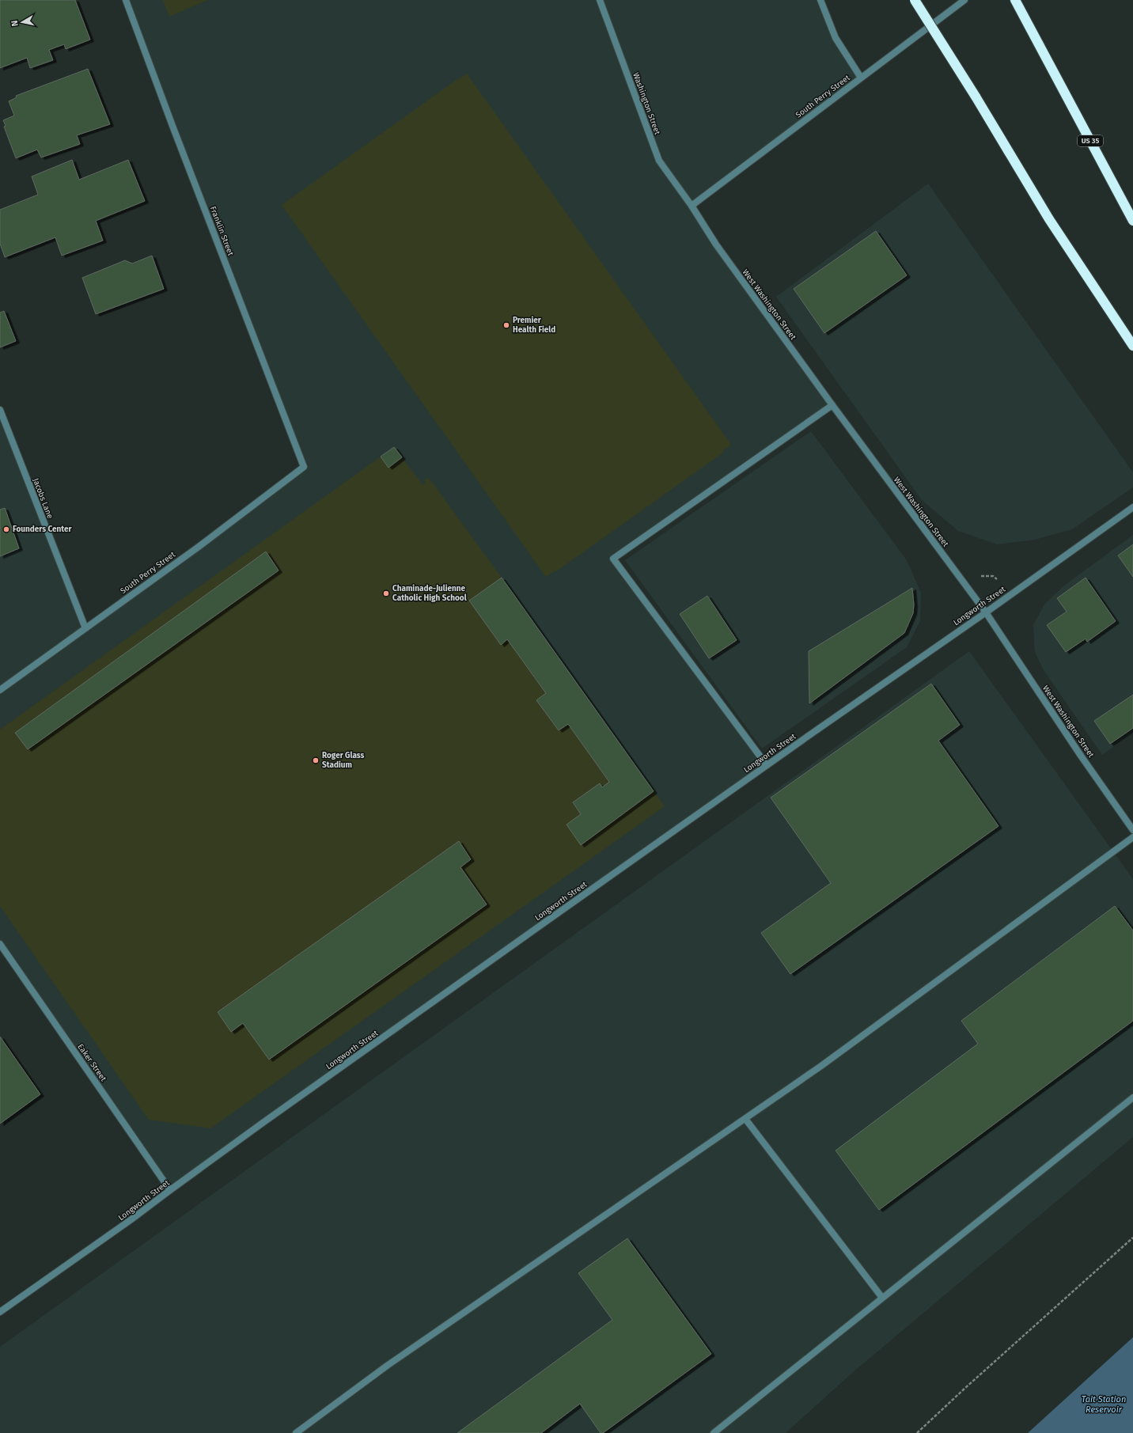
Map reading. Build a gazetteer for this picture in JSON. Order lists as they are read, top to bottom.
{
  "streets": {
    "highway": ["US 35"],
    "street": [
      "South Perry Street",
      "Washington Street",
      "Franklin Street",
      "West Washington Street",
      "Jacobs Lane",
      "Longworth Street",
      "Eaker Street"
    ]
  },
  "crossings": [
    ["South Perry Street", "Washington Street"],
    ["South Perry Street", "Franklin Street"],
    ["South Perry Street", "West Washington Street"],
    ["South Perry Street", "Jacobs Lane"],
    ["Washington Street", "West Washington Street"],
    ["West Washington Street", "Longworth Street"],
    ["Longworth Street", "Eaker Street"]
  ],
  "water": ["Tait Station Reservoir"],
  "places": [
    "Premier Health Field",
    "Founders Center",
    "Chaminade-Julienne Catholic High School",
    "Roger Glass Stadium"
  ],
  "north": "left"
}
